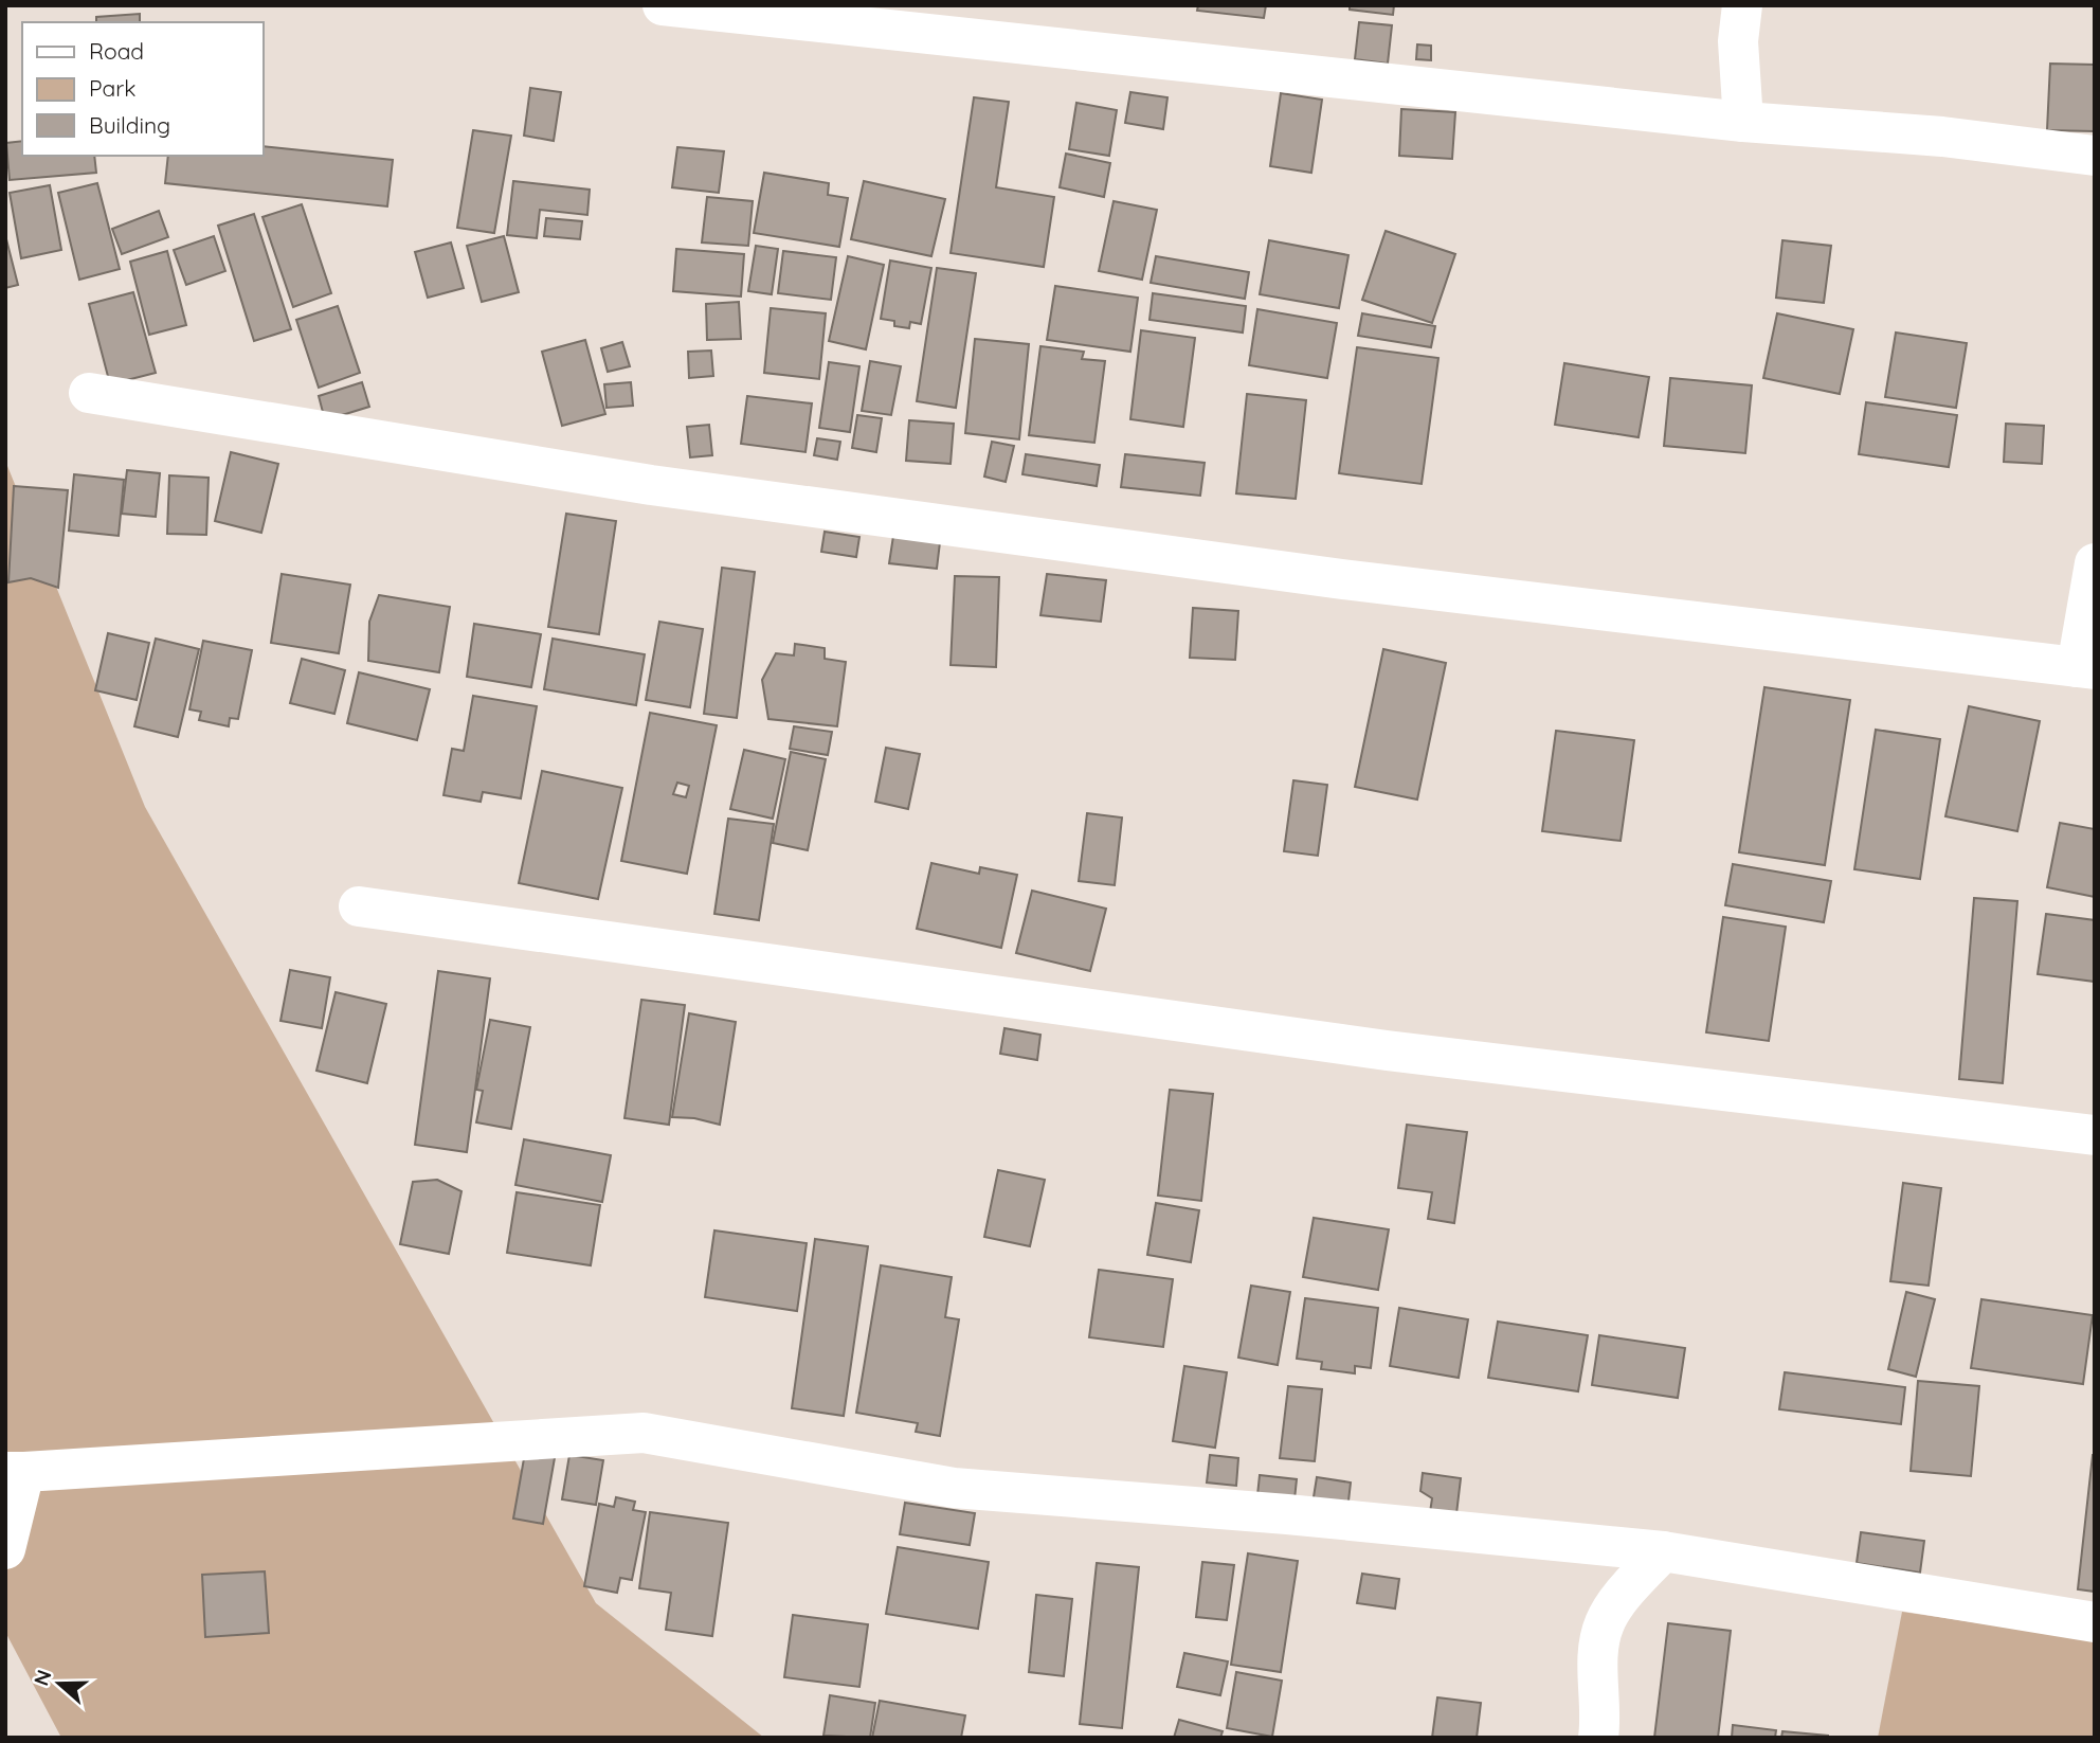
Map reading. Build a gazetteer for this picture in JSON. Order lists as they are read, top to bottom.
{
  "legend": ["Road", "Park", "Building"],
  "north": "left"
}
